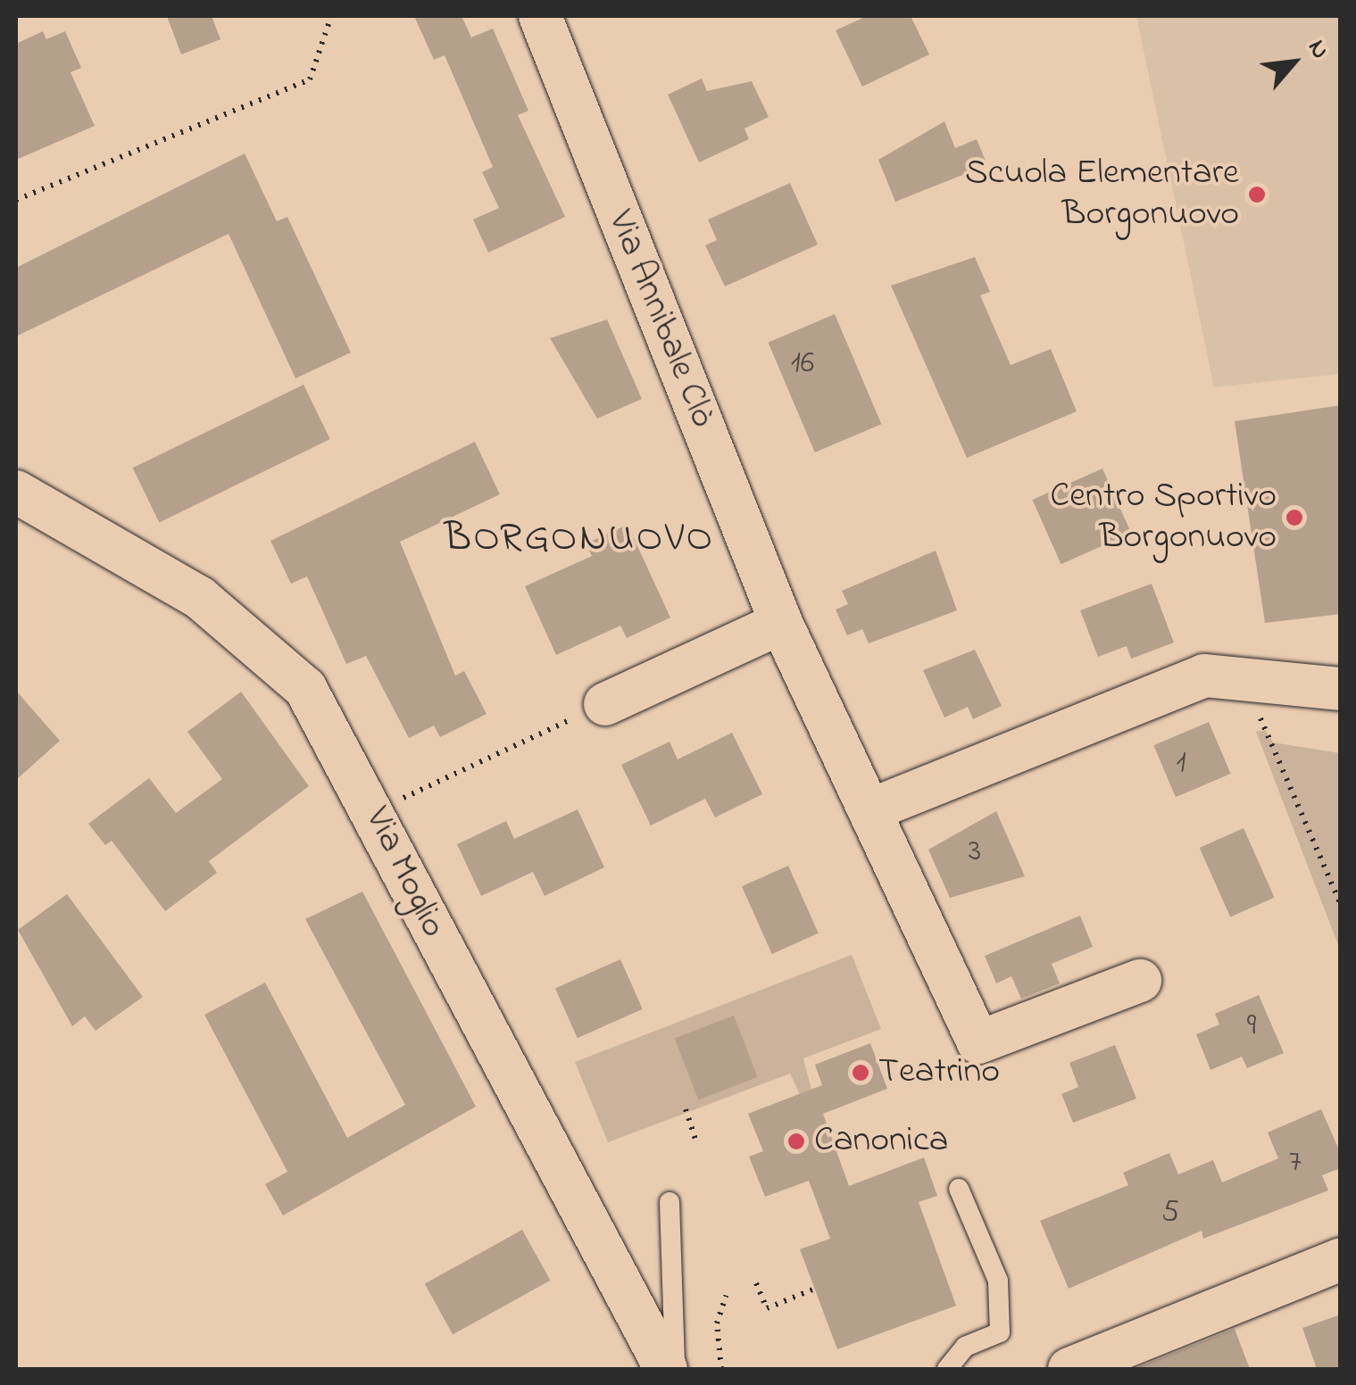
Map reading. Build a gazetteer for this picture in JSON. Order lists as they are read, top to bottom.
{
  "streets": {
    "street": ["Via Annibale Clò", "Via Moglio"]
  },
  "districts": ["BORGONUOVO"],
  "places": [
    "Scuola Elementare Borgonuovo",
    "Centro Sportivo Borgonuovo",
    "Teatrino",
    "Canonica"
  ],
  "house_numbers": [
    "16",
    "1",
    "3",
    "9",
    "7",
    "5"
  ],
  "north": "top right"
}
